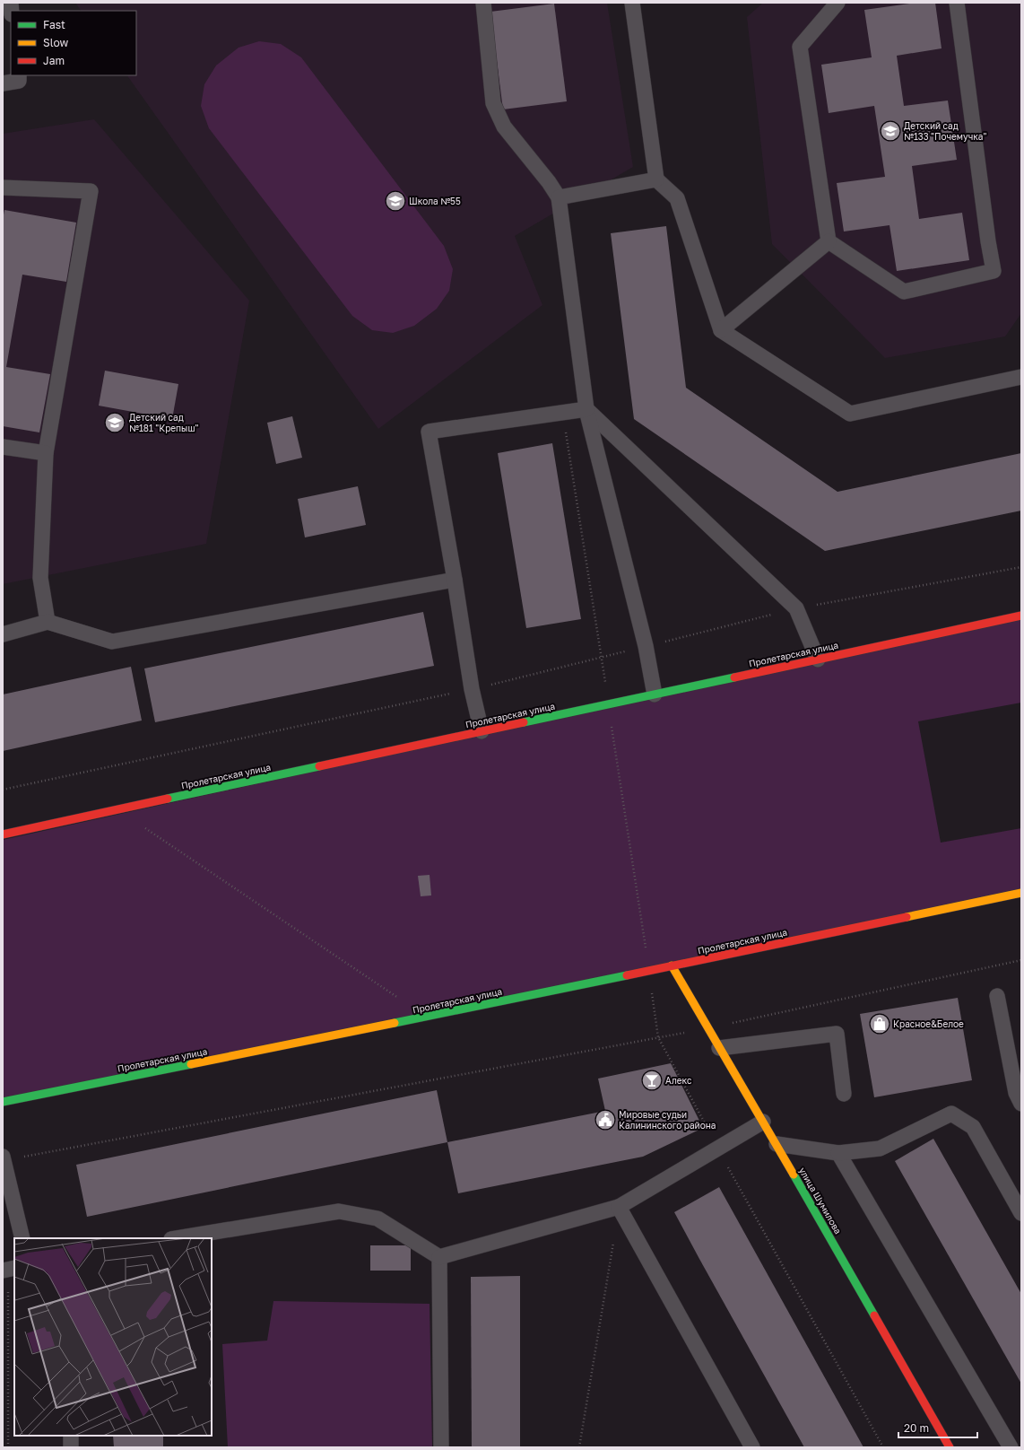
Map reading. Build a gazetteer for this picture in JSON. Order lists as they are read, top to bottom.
{
  "streets": {
    "street": ["Пролетарская улица", "улица Шумилова"]
  },
  "crossings": [
    ["Пролетарская улица", "улица Шумилова"]
  ],
  "places": {
    "school or university": ["Детский сад №133 \"Почемучка\"", "Школа №55", "Детский сад №181 \"Крепыш\""],
    "shop": ["Красное&Белое"],
    "bar": ["Алекс"],
    "public building": ["Мировые судьи Калининского района"]
  },
  "legend": ["Fast", "Slow", "Jam"],
  "scale_bar": "20 m"
}
